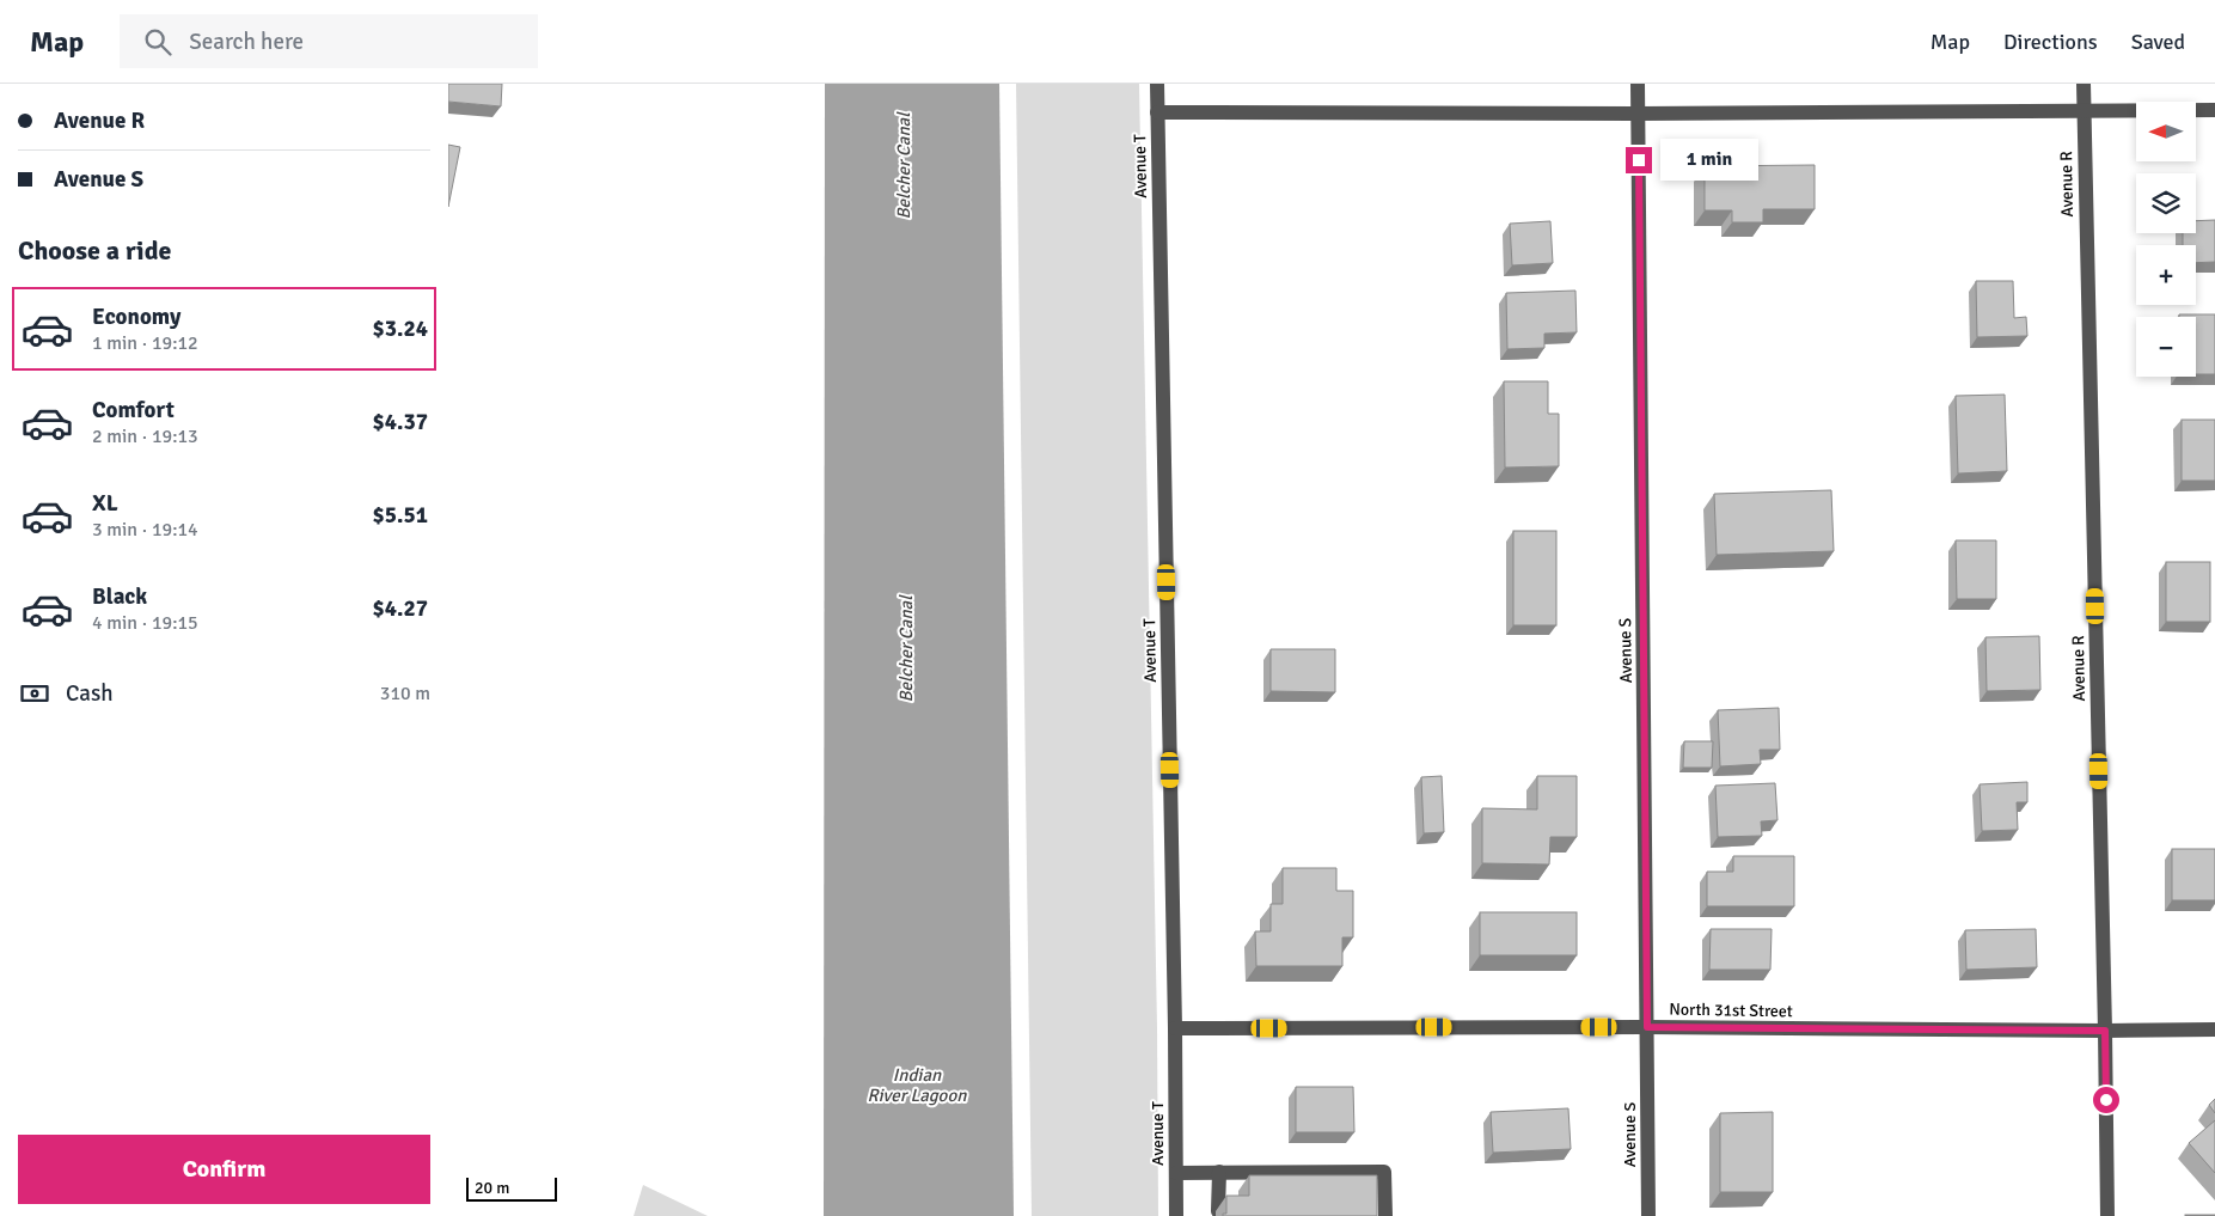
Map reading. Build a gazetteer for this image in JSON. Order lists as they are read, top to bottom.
{
  "streets": {
    "street": [
      "Avenue T",
      "Avenue R",
      "Avenue S",
      "North 31st Street"
    ]
  },
  "crossings": [
    ["Avenue T", "North 31st Street"],
    ["Avenue R", "North 31st Street"],
    ["Avenue S", "North 31st Street"]
  ],
  "water": ["Belcher Canal", "Indian River Lagoon"],
  "scale_bar": "20 m",
  "north": "left",
  "page": {
    "header": "Map",
    "search": "Search here",
    "nav": ["Map", "Directions", "Saved"],
    "banner": ["Avenue R", "Avenue S"],
    "map_buttons": ["+", "−"],
    "bubble": "1 min",
    "heading": "Choose a ride",
    "list": [
      {
        "name": "Economy",
        "note": "1 min · 19:12",
        "value": "$3.24"
      },
      {
        "name": "Comfort",
        "note": "2 min · 19:13",
        "value": "$4.37"
      },
      {
        "name": "XL",
        "note": "3 min · 19:14",
        "value": "$5.51"
      },
      {
        "name": "Black",
        "note": "4 min · 19:15",
        "value": "$4.27"
      }
    ],
    "pay": ["Cash", "310 m"],
    "buttons": "Confirm",
    "scale": "20 m"
  }
}
